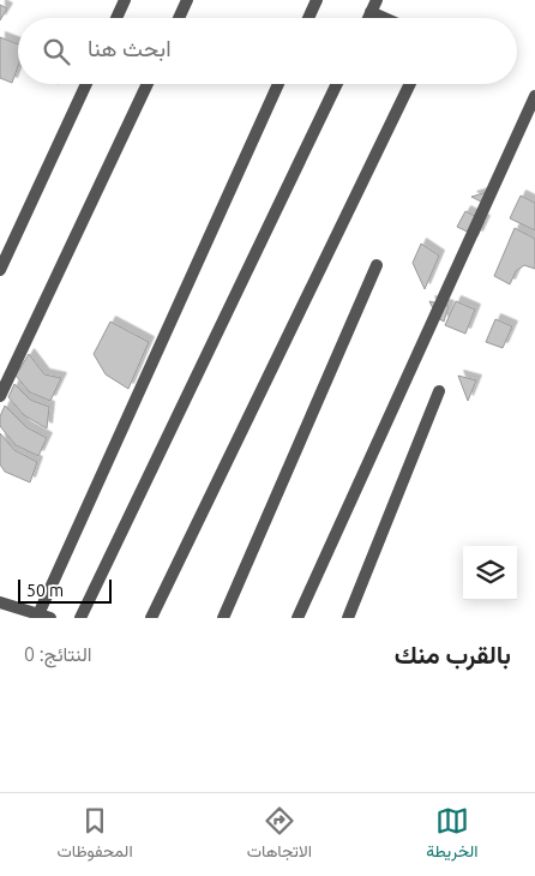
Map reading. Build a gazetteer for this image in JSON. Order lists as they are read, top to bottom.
{
  "scale_bar": "50 m",
  "page": {
    "search": "ابحث هنا",
    "scale": "50 m",
    "heading": ["بالقرب منك", "النتائج: 0"],
    "nav": ["الخريطة", "الاتجاهات", "المحفوظات"]
  }
}
